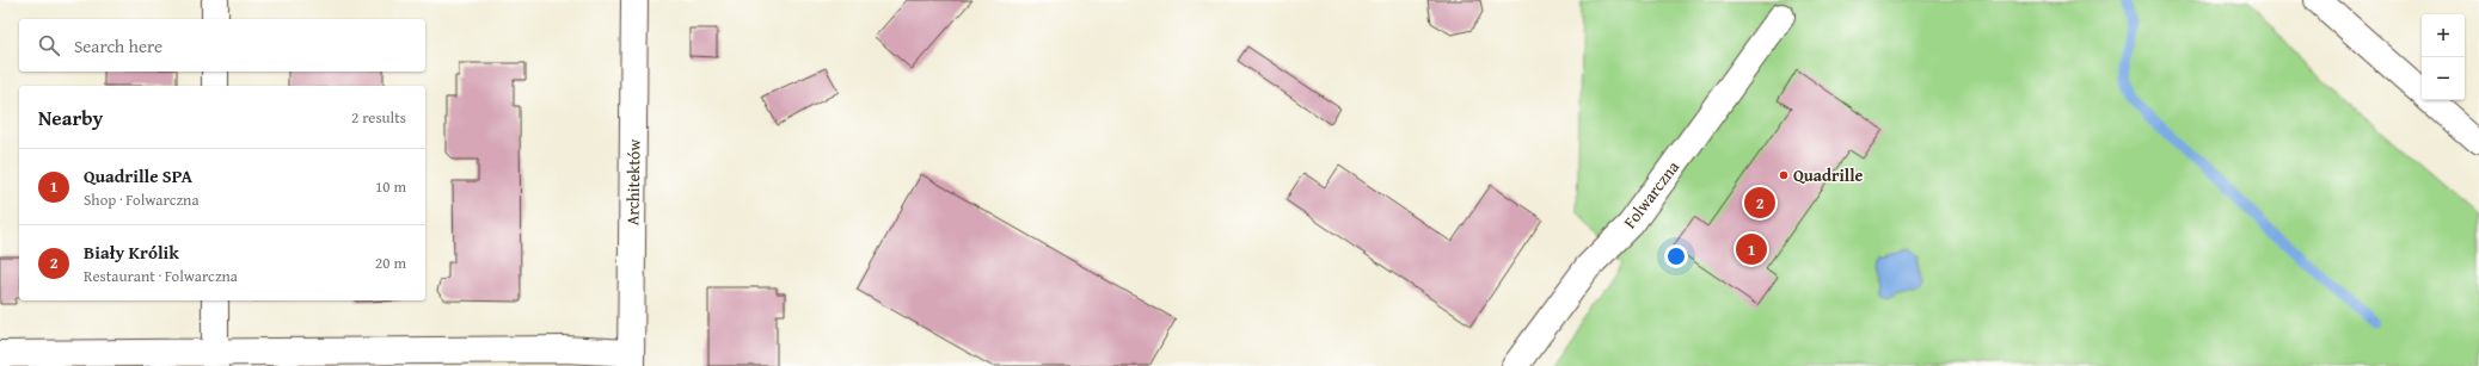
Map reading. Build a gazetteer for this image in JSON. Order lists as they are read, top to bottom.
{
  "streets": {
    "street": ["Architektów", "Folwarczna"]
  },
  "places": ["Quadrille"],
  "page": {
    "map_buttons": ["+", "−"],
    "search": "Search here",
    "heading": ["Nearby", "2 results"],
    "list": [
      {
        "mark": "1",
        "name": "Quadrille SPA",
        "note": "Shop · Folwarczna",
        "value": "10 m"
      },
      {
        "mark": "2",
        "name": "Biały Królik",
        "note": "Restaurant · Folwarczna",
        "value": "20 m"
      }
    ],
    "pins": ["2", "1"]
  }
}
